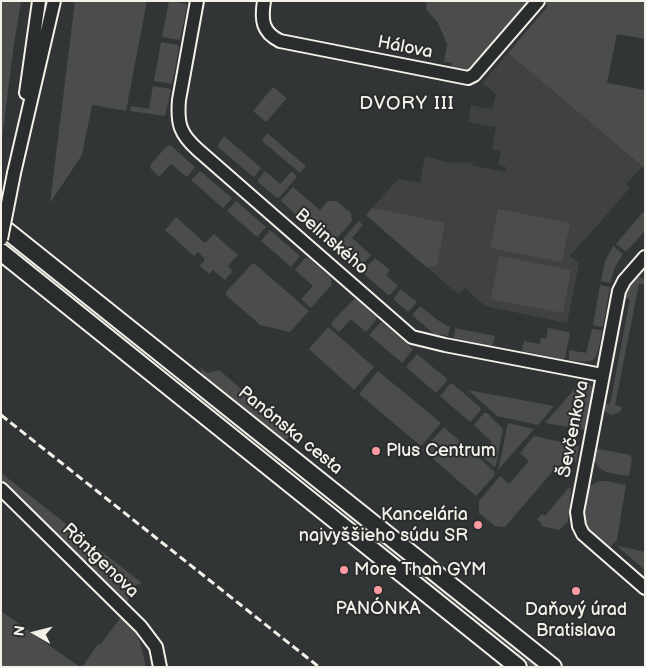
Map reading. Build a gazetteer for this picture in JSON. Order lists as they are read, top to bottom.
{
  "streets": {
    "main road": ["Panónska cesta"],
    "street": [
      "Hálova",
      "Belinského",
      "Ševčenkova",
      "Röntgenova"
    ]
  },
  "crossings": [
    ["Belinského", "Ševčenkova"]
  ],
  "districts": ["DVORY III"],
  "places": [
    "Plus Centrum",
    "Kancelária najvyššieho súdu SR",
    "More Than GYM",
    "PANÓNKA",
    "Daňový úrad Bratislava"
  ],
  "north": "left"
}
